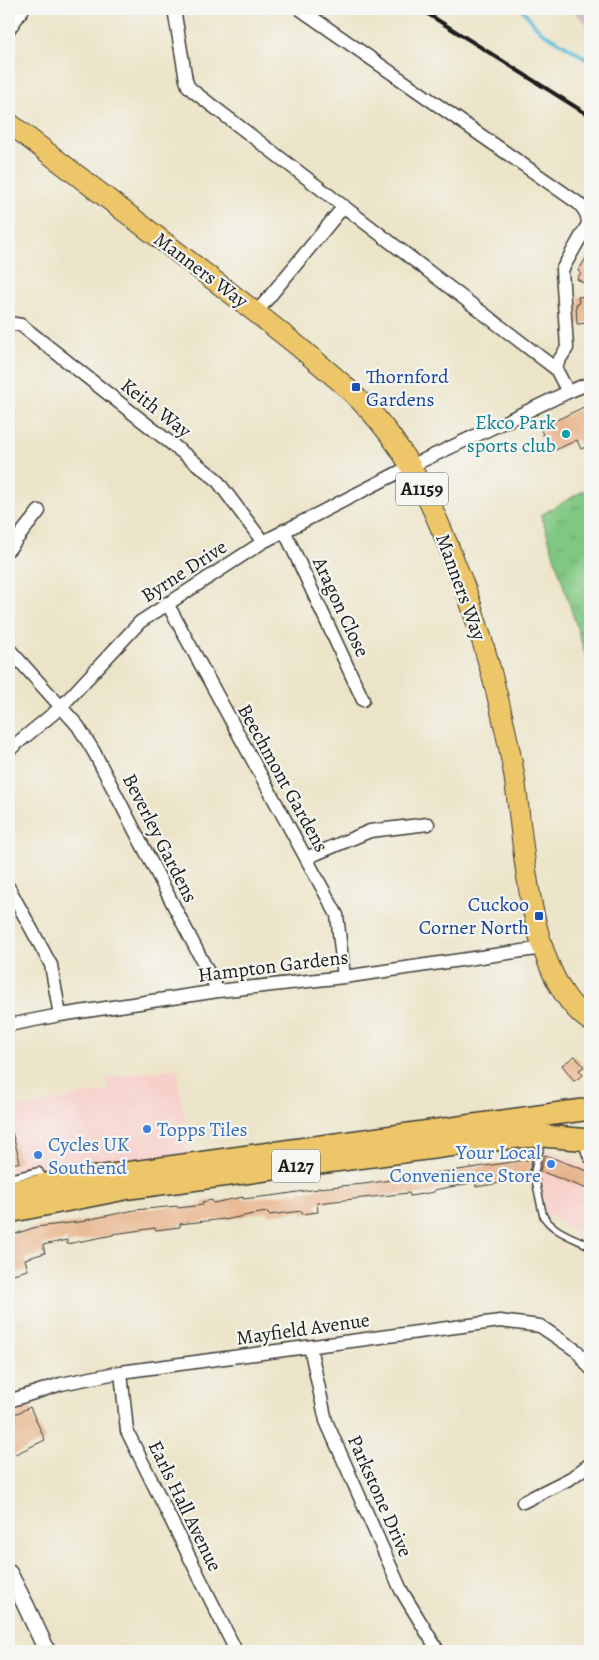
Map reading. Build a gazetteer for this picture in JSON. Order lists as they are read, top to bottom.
{
  "streets": {
    "highway": ["A127"],
    "main road": ["Manners Way", "A1159"],
    "street": [
      "Keith Way",
      "Byrne Drive",
      "Aragon Close",
      "Beechmont Gardens",
      "Beverley Gardens",
      "Hampton Gardens",
      "Mayfield Avenue",
      "Parkstone Drive",
      "Earls Hall Avenue"
    ]
  },
  "crossings": [
    ["Manners Way", "Byrne Drive"],
    ["Manners Way", "Hampton Gardens"],
    ["Keith Way", "Byrne Drive"],
    ["Byrne Drive", "Aragon Close"],
    ["Byrne Drive", "Beechmont Gardens"],
    ["Byrne Drive", "Beverley Gardens"],
    ["Beechmont Gardens", "Hampton Gardens"],
    ["Beverley Gardens", "Hampton Gardens"],
    ["Mayfield Avenue", "Parkstone Drive"],
    ["Mayfield Avenue", "Earls Hall Avenue"]
  ],
  "places": {
    "transit": ["Thornford Gardens", "Cuckoo Corner North"],
    "other": [
      "Ekco Park sports club",
      "Topps Tiles",
      "Cycles UK Southend",
      "Your Local Convenience Store"
    ]
  }
}
